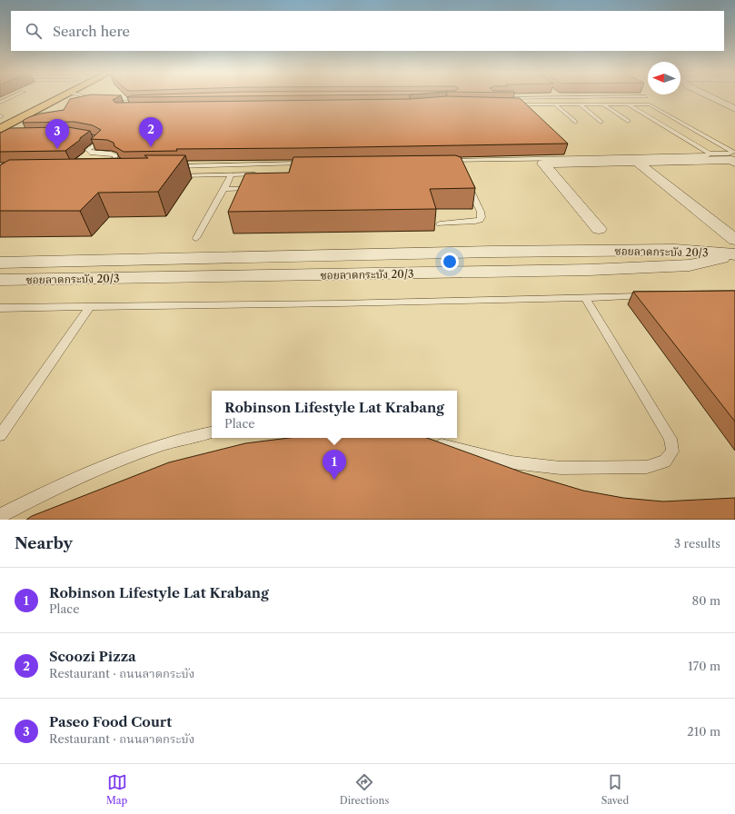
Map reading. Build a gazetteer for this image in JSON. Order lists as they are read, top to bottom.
{
  "streets": {
    "street": ["ซอยลาดกระบัง 20/3"]
  },
  "north": "left",
  "page": {
    "search": "Search here",
    "pins": ["2", "3", "1"],
    "popup": ["Robinson Lifestyle Lat Krabang", "Place"],
    "heading": ["Nearby", "3 results"],
    "list": [
      {
        "mark": "1",
        "name": "Robinson Lifestyle Lat Krabang",
        "note": "Place",
        "value": "80 m"
      },
      {
        "mark": "2",
        "name": "Scoozi Pizza",
        "note": "Restaurant · ถนนลาดกระบัง",
        "value": "170 m"
      },
      {
        "mark": "3",
        "name": "Paseo Food Court",
        "note": "Restaurant · ถนนลาดกระบัง",
        "value": "210 m"
      }
    ],
    "nav": ["Map", "Directions", "Saved"]
  }
}
